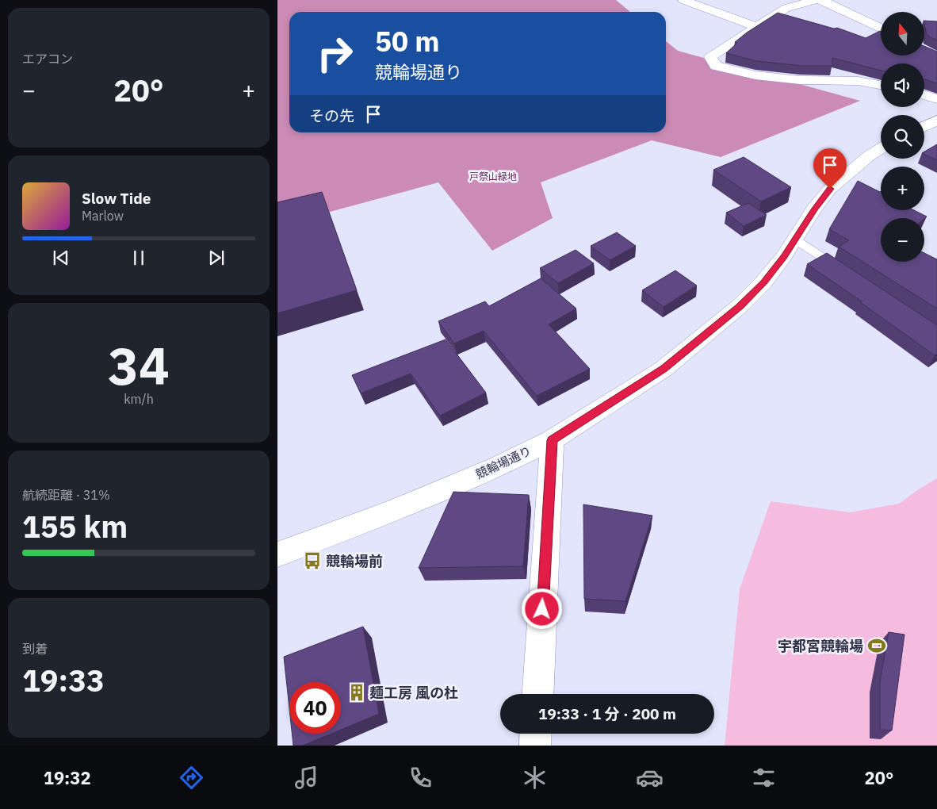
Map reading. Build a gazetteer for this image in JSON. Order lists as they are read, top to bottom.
{
  "streets": {
    "street": ["競輪場通り"]
  },
  "parks": ["戸祭山緑地"],
  "places": {
    "bus stop": ["競輪場前"],
    "sports": ["宇都宮競輪場"],
    "building": ["麺工房 風の杜"]
  },
  "north": "top",
  "page": {
    "tile": [
      "エアコン",
      ["34", "km/h"],
      ["航続距離 · 31%", "155 km"],
      ["到着", "19:33"]
    ],
    "map_buttons": ["+", "−"],
    "turn": ["50 m", "競輪場通り"],
    "heat": ["−", "20°", "+"],
    "then": "その先",
    "song": ["Slow Tide", "Marlow"],
    "limit": "40",
    "trip": "19:33 · 1 分 · 200 m",
    "tabs": ["19:32", "20°"]
  }
}
